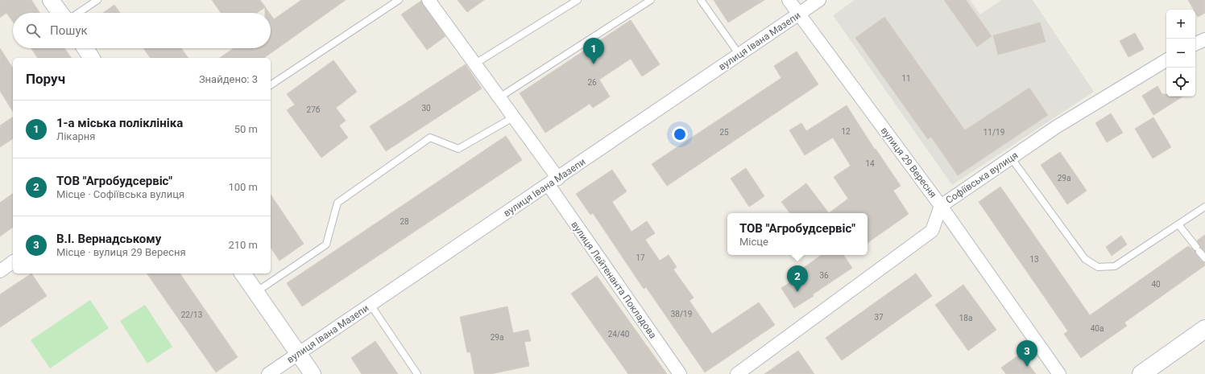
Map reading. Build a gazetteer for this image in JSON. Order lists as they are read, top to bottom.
{
  "streets": {
    "street": [
      "вулиця Івана Мазепи",
      "вулиця 29 Вересня",
      "Софіївська вулиця",
      "вулиця Лейтенанта Покладова"
    ]
  },
  "crossings": [
    ["вулиця Івана Мазепи", "вулиця 29 Вересня"],
    ["вулиця Івана Мазепи", "вулиця Лейтенанта Покладова"],
    ["вулиця 29 Вересня", "Софіївська вулиця"]
  ],
  "house_numbers": [
    "11",
    "26",
    "30",
    "27б",
    "12",
    "25",
    "11/19",
    "14",
    "29а",
    "28",
    "17",
    "13",
    "36",
    "40",
    "38/19",
    "22/13",
    "37",
    "18а",
    "40а",
    "24/40",
    "29а"
  ],
  "page": {
    "map_buttons": ["+", "−"],
    "search": "Пошук",
    "pins": ["1", "2", "3"],
    "heading": ["Поруч", "Знайдено: 3"],
    "list": [
      {
        "mark": "1",
        "name": "1-а міська поліклініка",
        "note": "Лікарня",
        "value": "50 m"
      },
      {
        "mark": "2",
        "name": "ТОВ \"Агробудсервіс\"",
        "note": "Місце · Софіївська вулиця",
        "value": "100 m"
      },
      {
        "mark": "3",
        "name": "В.І. Вернадському",
        "note": "Місце · вулиця 29 Вересня",
        "value": "210 m"
      }
    ],
    "popup": ["ТОВ \"Агробудсервіс\"", "Місце"]
  }
}
